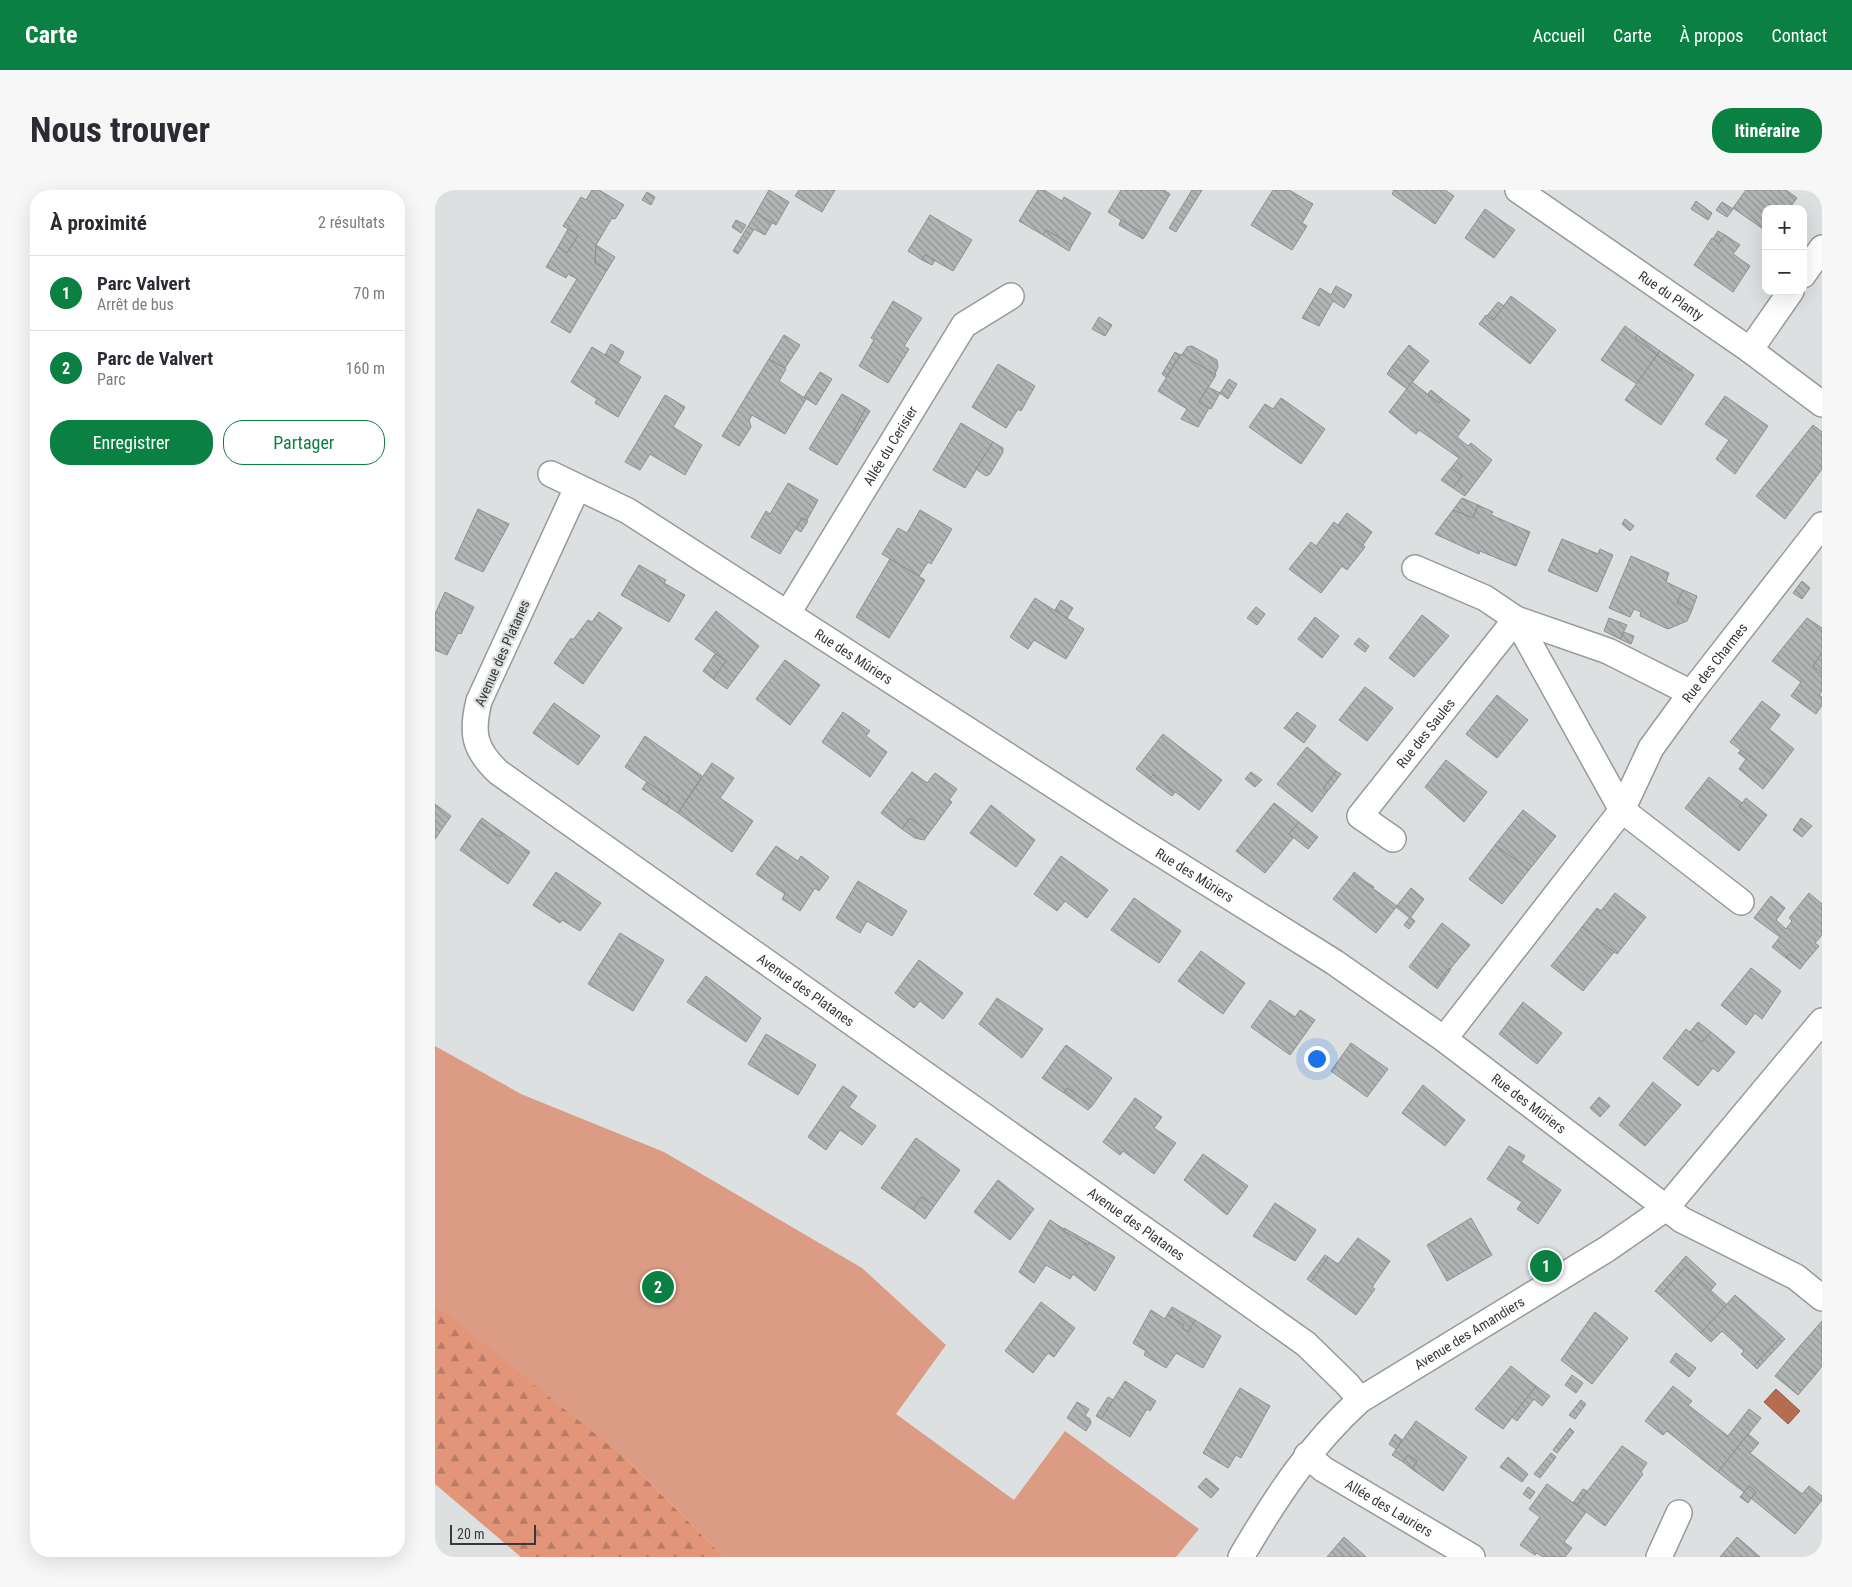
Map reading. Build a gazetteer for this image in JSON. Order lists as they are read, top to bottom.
{
  "streets": {
    "street": [
      "Rue du Planty",
      "Allée du Cerisier",
      "Avenue des Platanes",
      "Rue des Mûriers",
      "Rue des Charmes",
      "Rue des Saules",
      "Avenue des Amandiers",
      "Allée des Lauriers"
    ]
  },
  "crossings": [
    ["Allée du Cerisier", "Rue des Mûriers"],
    ["Avenue des Platanes", "Rue des Mûriers"],
    ["Avenue des Platanes", "Avenue des Amandiers"],
    ["Rue des Mûriers", "Rue des Charmes"],
    ["Rue des Mûriers", "Avenue des Amandiers"],
    ["Avenue des Amandiers", "Allée des Lauriers"]
  ],
  "scale_bar": "20 m",
  "page": {
    "header": "Carte",
    "nav": [
      "Accueil",
      "Carte",
      "À propos",
      "Contact"
    ],
    "buttons": [
      "Itinéraire",
      ["Enregistrer", "Partager"]
    ],
    "title": "Nous trouver",
    "heading": ["À proximité", "2 résultats"],
    "map_buttons": ["+", "−"],
    "list": [
      {
        "mark": "1",
        "name": "Parc Valvert",
        "note": "Arrêt de bus",
        "value": "70 m"
      },
      {
        "mark": "2",
        "name": "Parc de Valvert",
        "note": "Parc",
        "value": "160 m"
      }
    ],
    "pins": ["1", "2"],
    "scale": "20 m"
  }
}
